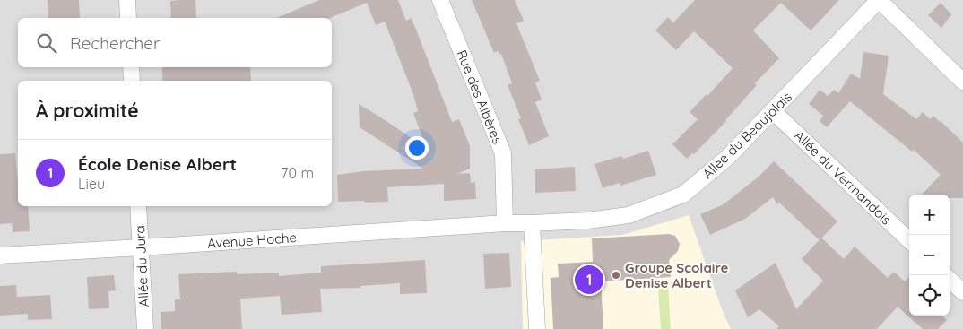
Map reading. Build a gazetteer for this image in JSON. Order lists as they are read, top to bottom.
{
  "streets": {
    "street": [
      "Rue des Albères",
      "Allée du Beaujolais",
      "Allée du Vermandois",
      "Avenue Hoche",
      "Allée du Jura"
    ]
  },
  "crossings": [
    ["Rue des Albères", "Allée du Beaujolais"],
    ["Rue des Albères", "Avenue Hoche"],
    ["Allée du Beaujolais", "Allée du Vermandois"],
    ["Allée du Beaujolais", "Avenue Hoche"],
    ["Avenue Hoche", "Allée du Jura"]
  ],
  "places": ["Groupe Scolaire Denise Albert"],
  "page": {
    "search": "Rechercher",
    "heading": "À proximité",
    "list": [
      {
        "mark": "1",
        "name": "École Denise Albert",
        "note": "Lieu",
        "value": "70 m"
      }
    ],
    "map_buttons": ["+", "−"],
    "pins": "1"
  }
}
